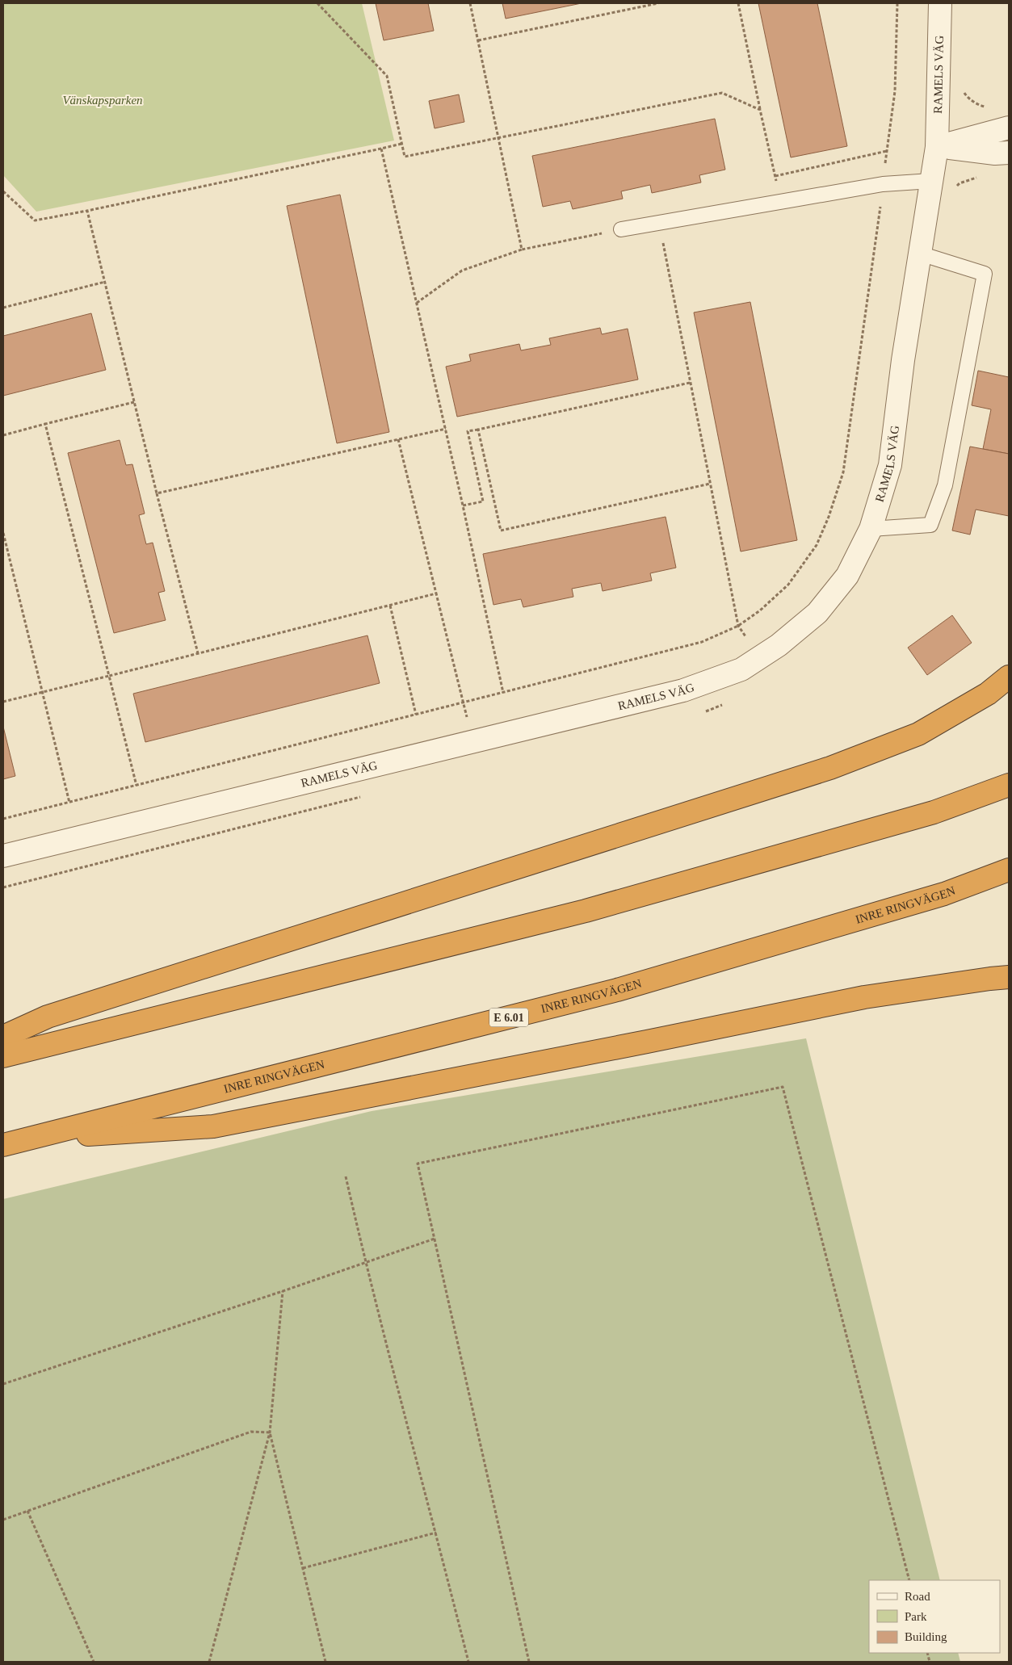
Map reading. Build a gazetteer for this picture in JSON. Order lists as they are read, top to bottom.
{
  "streets": {
    "highway": ["INRE RINGVÄGEN", "E 6.01"],
    "street": ["RAMELS VÄG"]
  },
  "parks": ["Vänskapsparken"],
  "legend": ["Road", "Park", "Building"]
}
